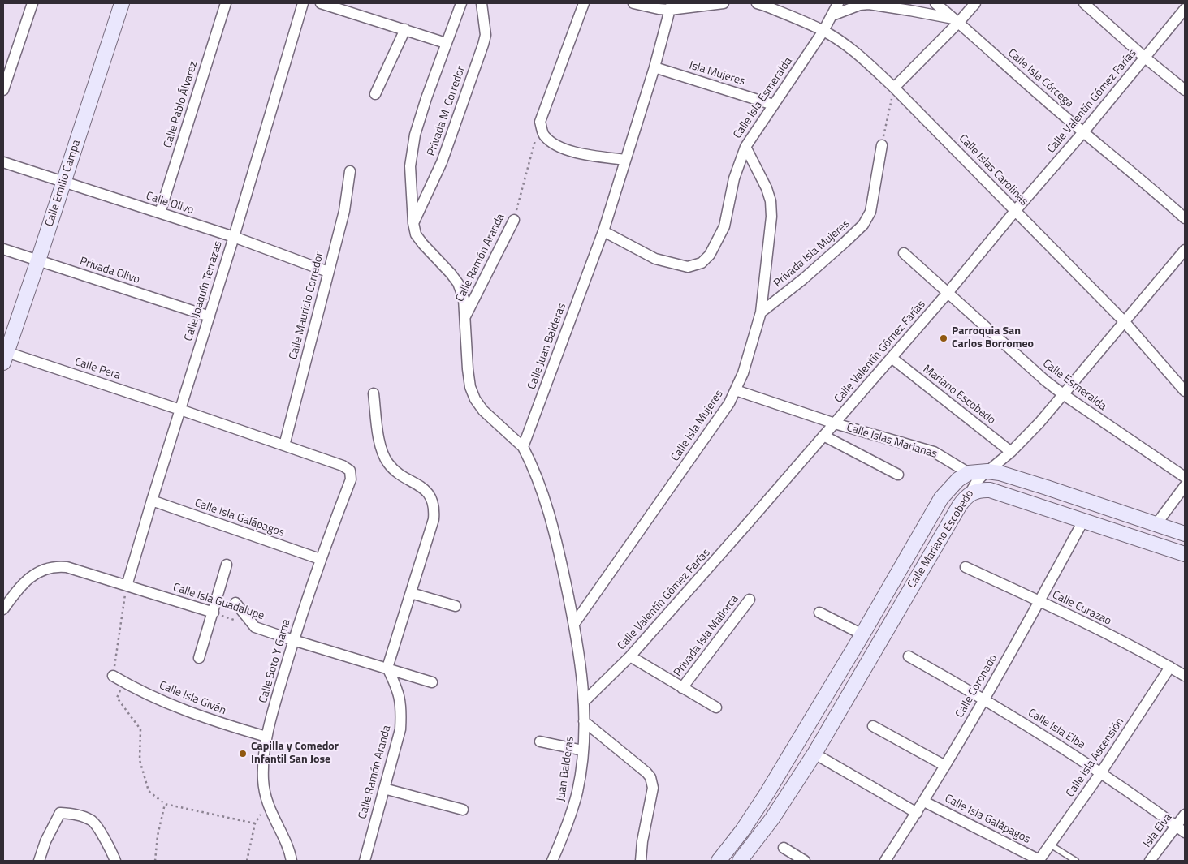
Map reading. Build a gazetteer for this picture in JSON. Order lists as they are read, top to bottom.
{
  "streets": {
    "main road": ["Calle Emilio Campa", "Calle Mariano Escobedo"],
    "street": [
      "Isla Mujeres",
      "Calle Isla Córcega",
      "Calle Isla Esmeralda",
      "Calle Valentín Gómez Farías",
      "Calle Pablo Álvarez",
      "Privada M. Corredor",
      "Calle Islas Carolinas",
      "Calle Olivo",
      "Privada Isla Mujeres",
      "Calle Ramón Aranda",
      "Privada Olivo",
      "Calle Joaquín Terrazas",
      "Calle Mauricio Corredor",
      "Calle Juan Balderas",
      "Calle Pera",
      "Calle Esmeralda",
      "Mariano Escobedo",
      "Calle Isla Mujeres",
      "Calle Islas Marianas",
      "Calle Isla Galápagos",
      "Calle Isla Guadalupe",
      "Calle Curazao",
      "Privada Isla Mallorca",
      "Calle Soto Y Gama",
      "Calle Coronado",
      "Calle Isla Giván",
      "Calle Isla Elba",
      "Calle Isla Ascensión",
      "Juan Balderas",
      "Isla Elva"
    ]
  },
  "crossings": [
    ["Isla Mujeres", "Calle Isla Esmeralda"],
    ["Isla Mujeres", "Calle Juan Balderas"],
    ["Calle Isla Córcega", "Calle Valentín Gómez Farías"],
    ["Calle Isla Esmeralda", "Calle Islas Carolinas"],
    ["Calle Isla Esmeralda", "Calle Juan Balderas"],
    ["Calle Isla Esmeralda", "Calle Isla Mujeres"],
    ["Calle Valentín Gómez Farías", "Calle Islas Carolinas"],
    ["Calle Valentín Gómez Farías", "Calle Esmeralda"],
    ["Calle Valentín Gómez Farías", "Mariano Escobedo"],
    ["Calle Valentín Gómez Farías", "Calle Islas Marianas"],
    ["Calle Valentín Gómez Farías", "Juan Balderas"],
    ["Calle Pablo Álvarez", "Calle Olivo"],
    ["Privada M. Corredor", "Calle Ramón Aranda"],
    ["Calle Islas Carolinas", "Calle Mariano Escobedo"],
    ["Calle Emilio Campa", "Calle Olivo"],
    ["Calle Emilio Campa", "Privada Olivo"],
    ["Calle Emilio Campa", "Calle Pera"],
    ["Calle Olivo", "Calle Joaquín Terrazas"],
    ["Calle Olivo", "Calle Mauricio Corredor"],
    ["Privada Isla Mujeres", "Calle Isla Mujeres"],
    ["Calle Ramón Aranda", "Calle Isla Guadalupe"],
    ["Privada Olivo", "Calle Joaquín Terrazas"],
    ["Calle Joaquín Terrazas", "Calle Pera"],
    ["Calle Joaquín Terrazas", "Calle Isla Galápagos"],
    ["Calle Joaquín Terrazas", "Calle Isla Guadalupe"],
    ["Calle Mauricio Corredor", "Calle Pera"],
    ["Calle Pera", "Calle Soto Y Gama"],
    ["Calle Esmeralda", "Calle Mariano Escobedo"],
    ["Mariano Escobedo", "Calle Mariano Escobedo"],
    ["Calle Isla Mujeres", "Calle Islas Marianas"],
    ["Calle Islas Marianas", "Calle Mariano Escobedo"],
    ["Calle Isla Galápagos", "Calle Soto Y Gama"],
    ["Calle Isla Galápagos", "Calle Coronado"],
    ["Calle Isla Galápagos", "Calle Isla Ascensión"],
    ["Calle Isla Guadalupe", "Calle Soto Y Gama"],
    ["Calle Curazao", "Calle Coronado"],
    ["Calle Curazao", "Calle Isla Ascensión"],
    ["Calle Soto Y Gama", "Calle Isla Giván"],
    ["Calle Coronado", "Calle Isla Elba"],
    ["Calle Isla Elba", "Calle Isla Ascensión"],
    ["Calle Isla Elba", "Isla Elva"]
  ],
  "places": ["Parroquia San Carlos Borromeo", "Capilla y Comedor Infantil San Jose"]
}
